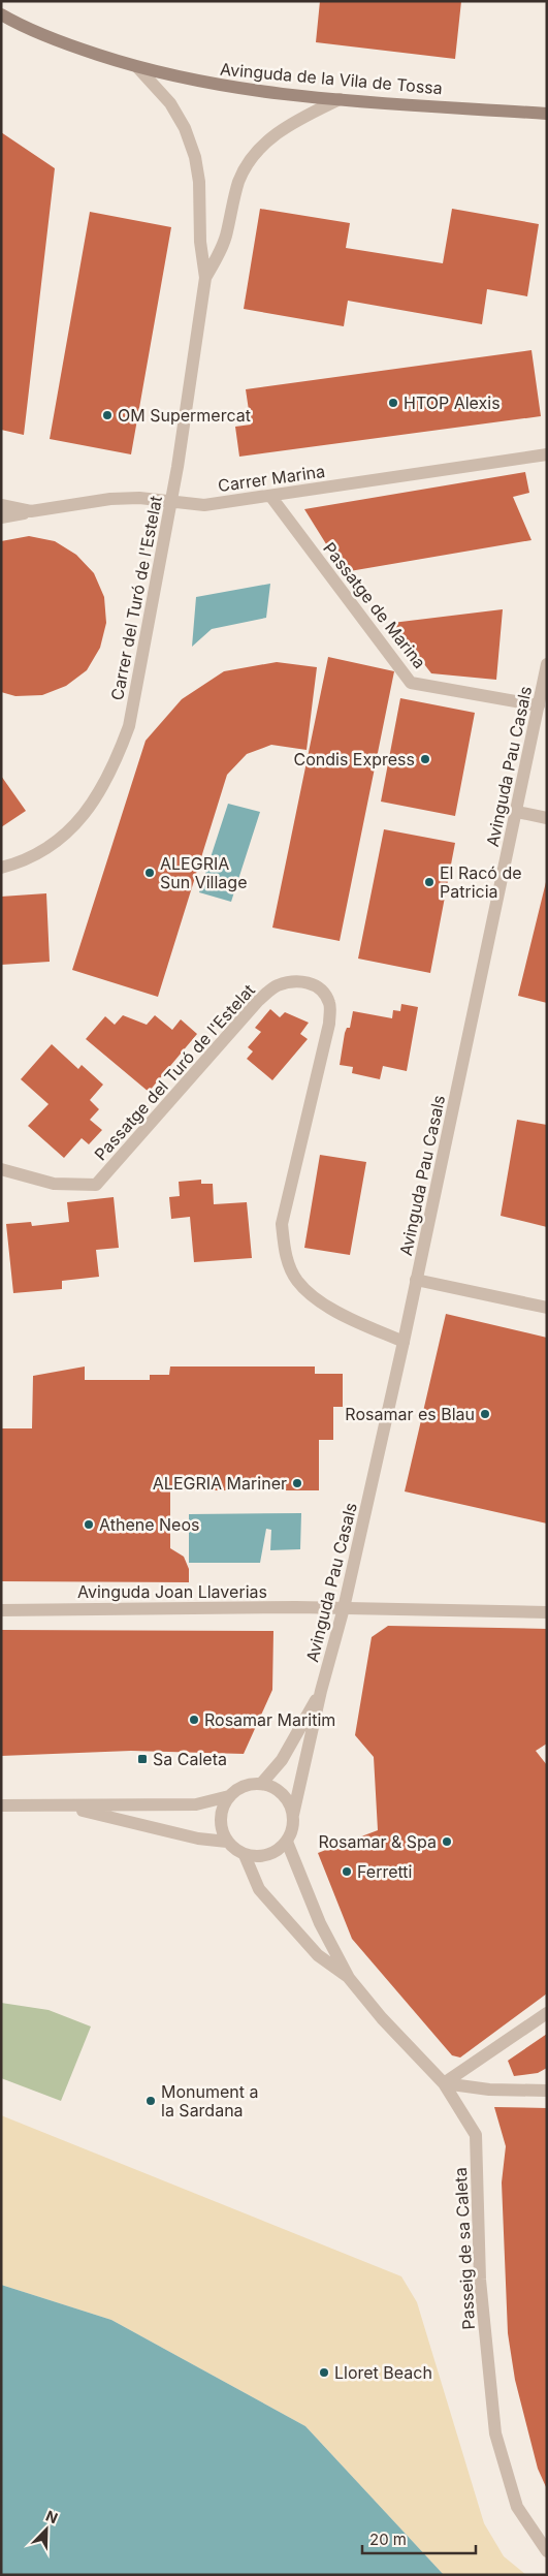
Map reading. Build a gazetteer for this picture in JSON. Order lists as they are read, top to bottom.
{
  "streets": {
    "main road": ["Avinguda de la Vila de Tossa"],
    "street": [
      "Carrer Marina",
      "Carrer del Turó de l'Estelat",
      "Passatge de Marina",
      "Avinguda Pau Casals",
      "Passatge del Turó de l'Estelat",
      "Avinguda Joan Llaverias",
      "Passeig de sa Caleta"
    ]
  },
  "crossings": [
    ["Avinguda de la Vila de Tossa", "Carrer del Turó de l'Estelat"],
    ["Carrer Marina", "Carrer del Turó de l'Estelat"],
    ["Carrer Marina", "Passatge de Marina"],
    ["Passatge de Marina", "Avinguda Pau Casals"],
    ["Avinguda Pau Casals", "Passatge del Turó de l'Estelat"],
    ["Avinguda Pau Casals", "Avinguda Joan Llaverias"],
    ["Avinguda Pau Casals", "Passeig de sa Caleta"]
  ],
  "places": {
    "other": [
      "HTOP Alexis",
      "OM Supermercat",
      "Condis Express",
      "ALEGRIA Sun Village",
      "El Racó de Patricia",
      "Rosamar es Blau",
      "ALEGRIA Mariner",
      "Athene Neos",
      "Rosamar Maritim",
      "Rosamar & Spa",
      "Ferretti",
      "Monument a la Sardana",
      "Lloret Beach"
    ],
    "transit": ["Sa Caleta"]
  },
  "scale_bar": "20 m",
  "north": "top right"
}
